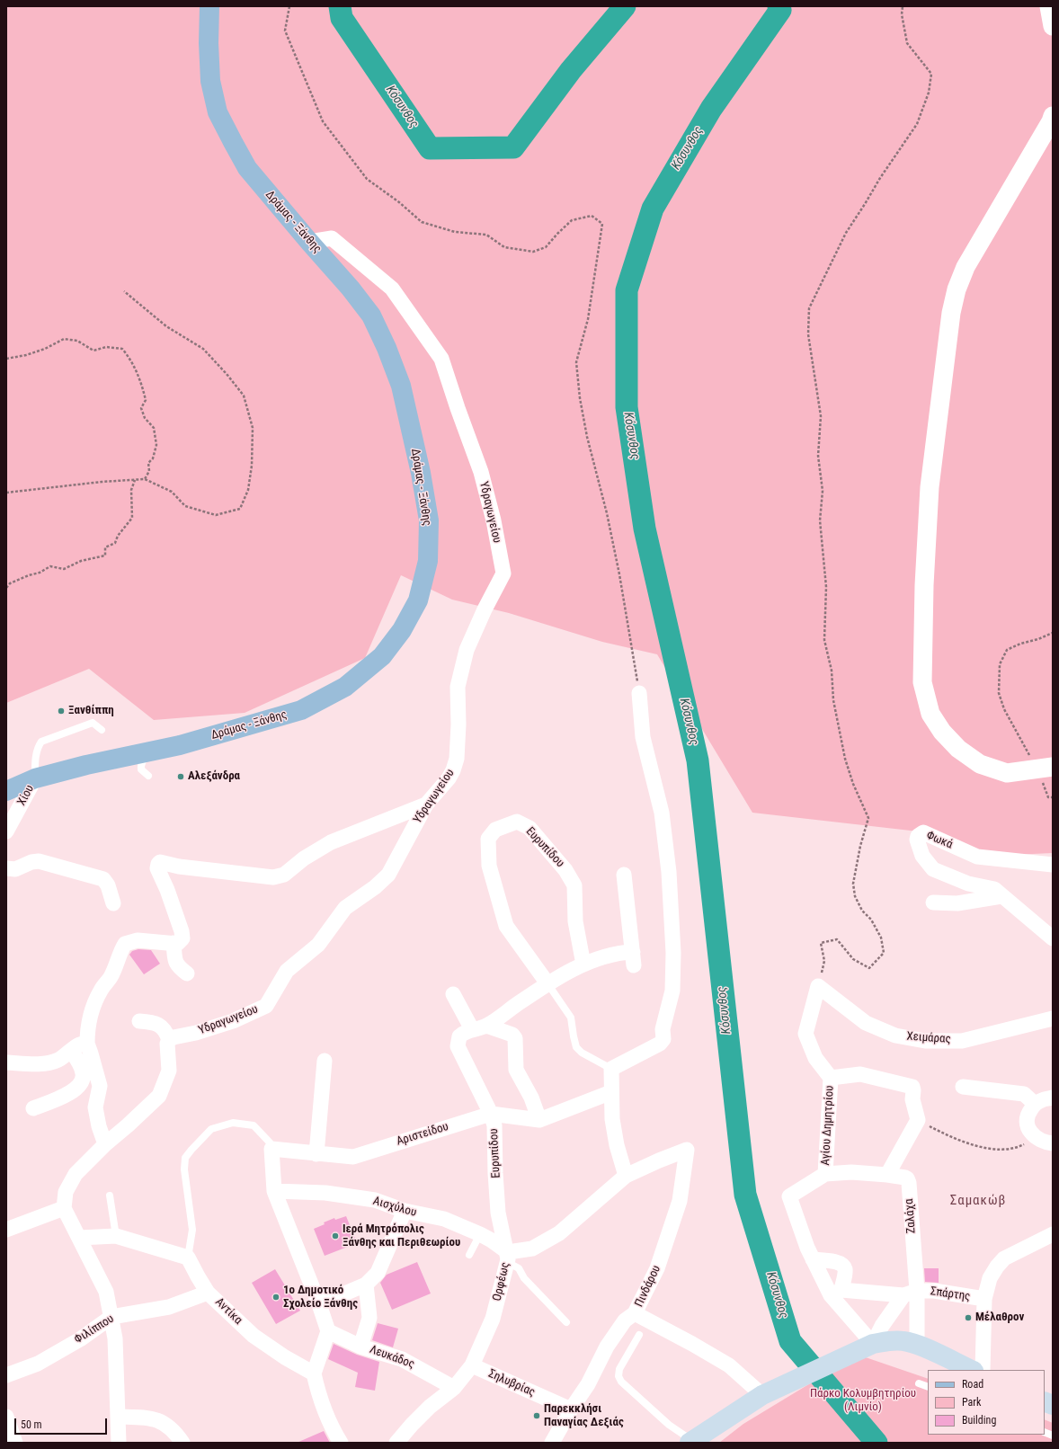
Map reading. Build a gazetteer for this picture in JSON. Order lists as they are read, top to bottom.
{
  "streets": {
    "main road": ["Δράμας - Ξάνθης"],
    "street": [
      "Υδραγωγείου",
      "Χίου",
      "Φωκά",
      "Ευρυπίδου",
      "Χειμάρας",
      "Αγίου Δημητρίου",
      "Αριστείδου",
      "Αισχύλου",
      "Ζαλάχα",
      "Ορφέως",
      "Πινδάρου",
      "Σπάρτης",
      "Αντίκα",
      "Φιλίππου",
      "Λευκάδος",
      "Σηλυβρίας"
    ]
  },
  "crossings": [
    ["Δράμας - Ξάνθης", "Υδραγωγείου"],
    ["Δράμας - Ξάνθης", "Χίου"],
    ["Ευρυπίδου", "Αριστείδου"],
    ["Ευρυπίδου", "Αισχύλου"],
    ["Ευρυπίδου", "Ορφέως"],
    ["Αισχύλου", "Ορφέως"],
    ["Ζαλάχα", "Σπάρτης"],
    ["Ορφέως", "Πινδάρου"],
    ["Ορφέως", "Λευκάδος"],
    ["Ορφέως", "Σηλυβρίας"],
    ["Πινδάρου", "Σηλυβρίας"],
    ["Αντίκα", "Φιλίππου"]
  ],
  "districts": ["Σαμακώβ"],
  "water": ["Κόσυνθος"],
  "parks": ["Πάρκο Κολυμβητηρίου (Λιμνίο)"],
  "places": [
    "Ξανθίππη",
    "Αλεξάνδρα",
    "Ιερά Μητρόπολις Ξάνθης και Περιθεωρίου",
    "1ο Δημοτικό Σχολείο Ξάνθης",
    "Μέλαθρον",
    "Παρεκκλήσι Παναγίας Δεξιάς"
  ],
  "legend": ["Road", "Park", "Building"],
  "scale_bar": "50 m"
}
